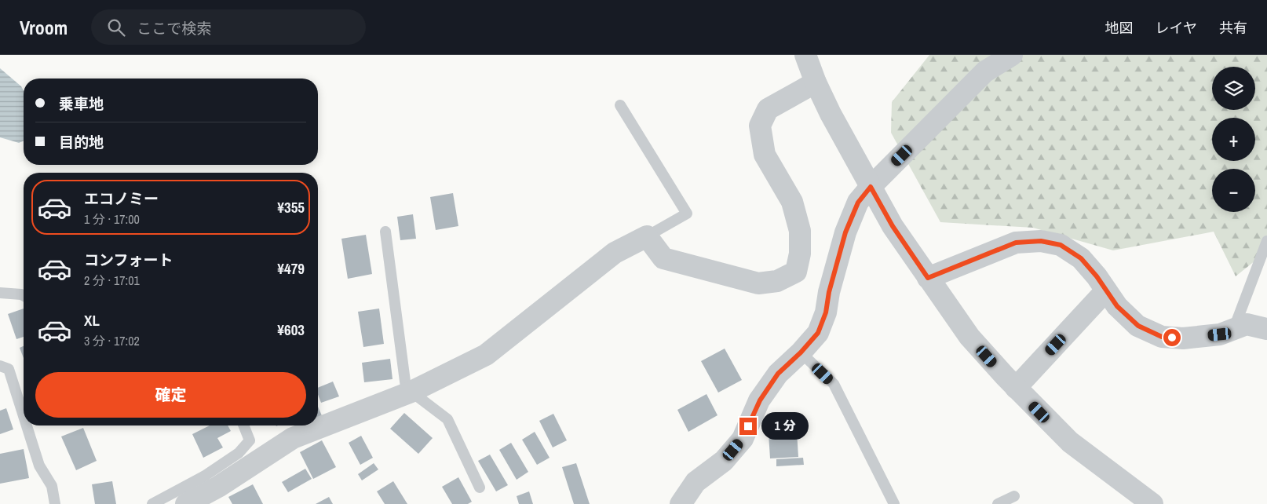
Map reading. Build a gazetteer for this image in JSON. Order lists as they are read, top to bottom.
{
  "page": {
    "header": "Vroom",
    "search": "ここで検索",
    "nav": ["地図", "レイヤ", "共有"],
    "map_buttons": ["+", "−"],
    "banner": ["乗車地", "目的地"],
    "list": [
      {
        "name": "エコノミー",
        "note": "1 分 · 17:00",
        "value": "¥355"
      },
      {
        "name": "コンフォート",
        "note": "2 分 · 17:01",
        "value": "¥479"
      },
      {
        "name": "XL",
        "note": "3 分 · 17:02",
        "value": "¥603"
      }
    ],
    "buttons": "確定",
    "bubble": "1 分"
  }
}
